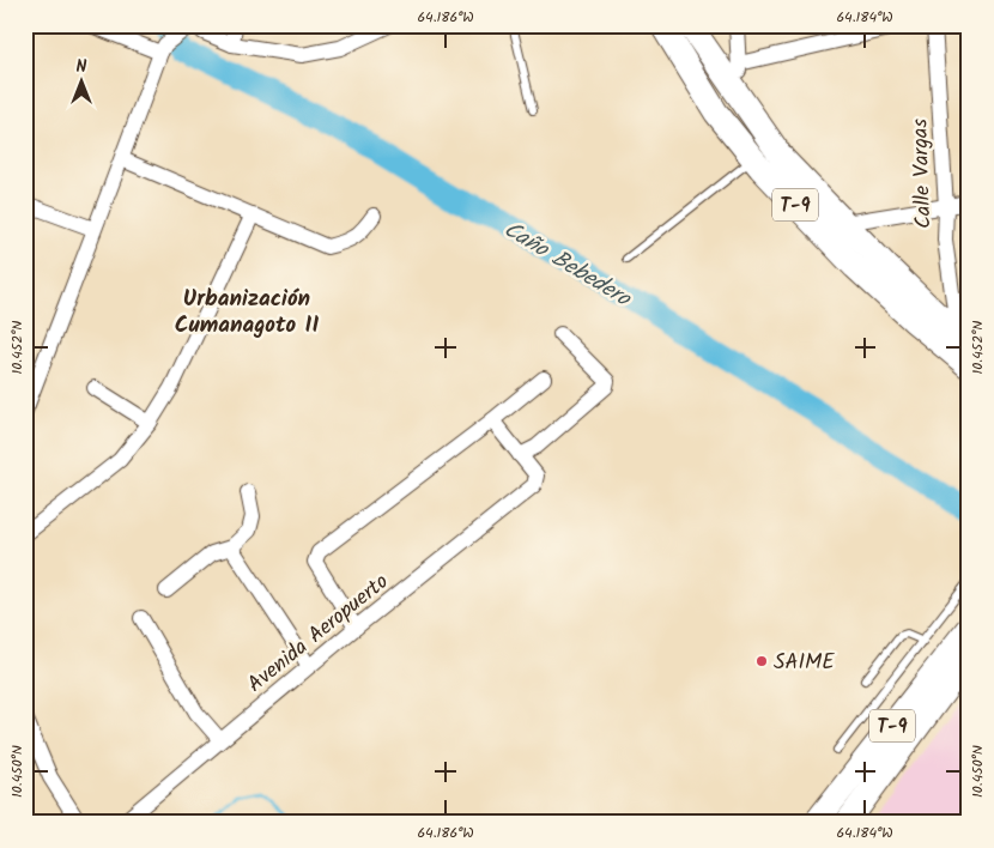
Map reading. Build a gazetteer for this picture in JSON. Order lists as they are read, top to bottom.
{
  "streets": {
    "main road": ["T-9"],
    "street": ["Calle Vargas", "Avenida Aeropuerto"]
  },
  "crossings": [
    ["Calle Vargas", "T-9"]
  ],
  "districts": ["Urbanización Cumanagoto II"],
  "water": ["Caño Bebedero"],
  "places": ["SAIME"],
  "north": "top",
  "coordinates": [
    "64.186°W",
    "64.184°W",
    "10.452°N",
    "10.450°N"
  ]
}
